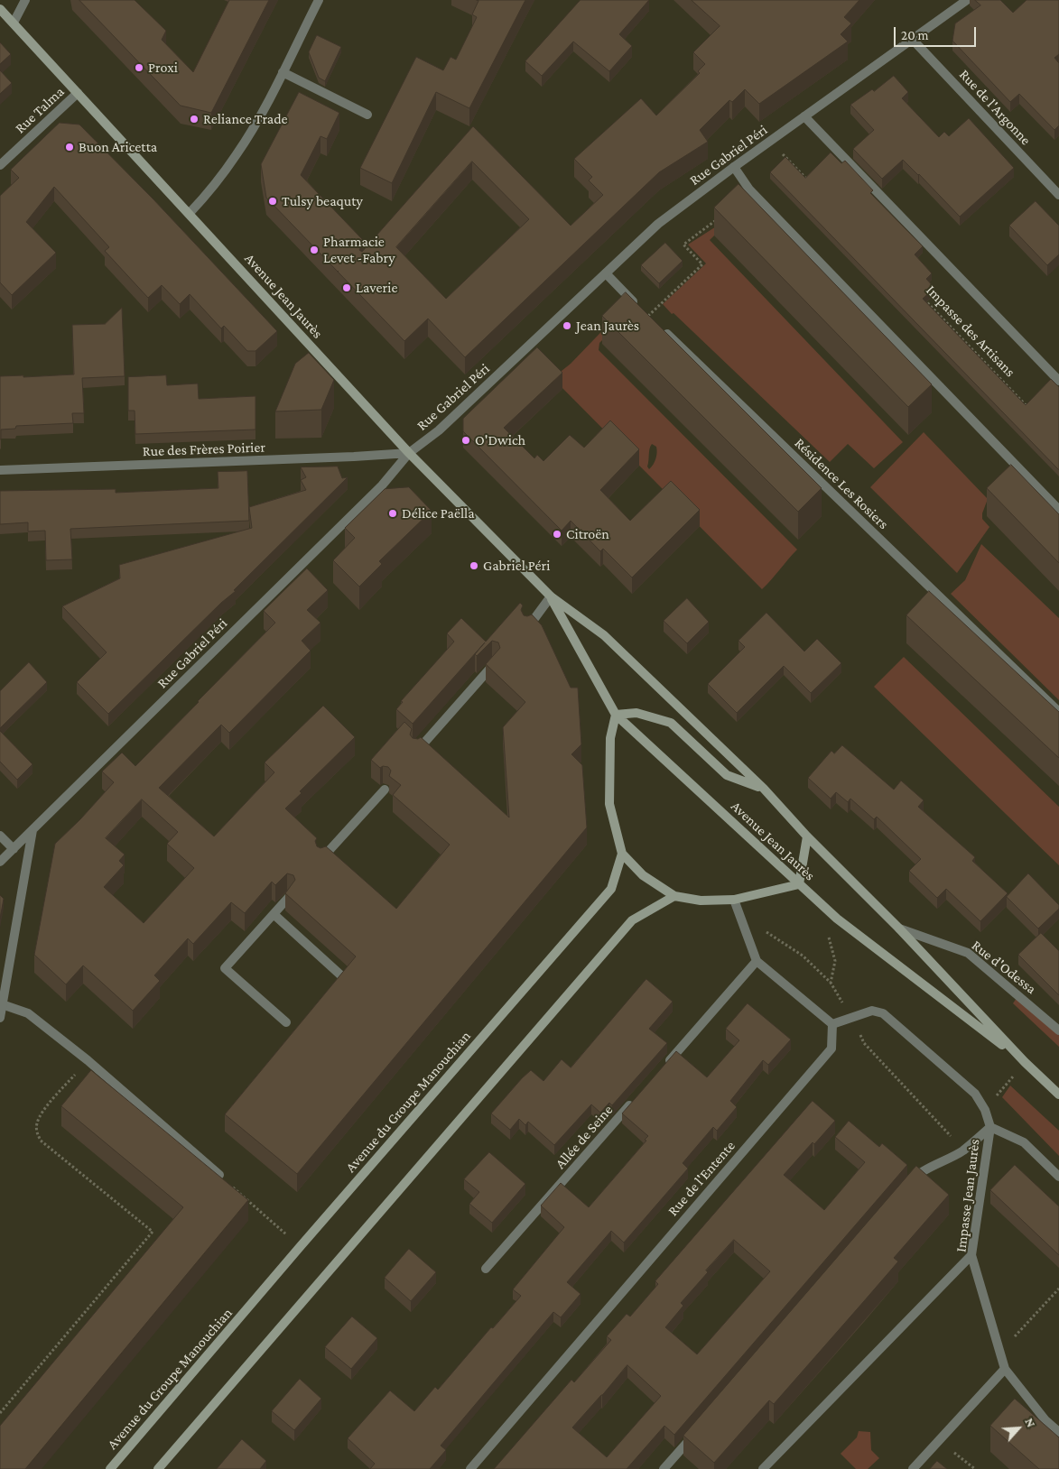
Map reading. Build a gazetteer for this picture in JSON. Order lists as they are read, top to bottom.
{
  "streets": {
    "main road": ["Avenue Jean Jaurès", "Avenue du Groupe Manouchian"],
    "street": [
      "Rue de l'Argonne",
      "Rue Talma",
      "Rue Gabriel Péri",
      "Rue des Frères Poirier",
      "Résidence Les Rosiers",
      "Rue d'Odessa",
      "Allée de Seine",
      "Rue de l'Entente",
      "Impasse Jean Jaurès"
    ],
    "path": ["Impasse des Artisans"]
  },
  "crossings": [
    ["Rue de l'Argonne", "Rue Gabriel Péri"],
    ["Rue Talma", "Avenue Jean Jaurès"],
    ["Rue Gabriel Péri", "Avenue Jean Jaurès"],
    ["Rue Gabriel Péri", "Rue des Frères Poirier"],
    ["Avenue Jean Jaurès", "Rue des Frères Poirier"],
    ["Avenue Jean Jaurès", "Rue d'Odessa"],
    ["Rue de l'Entente", "Impasse Jean Jaurès"]
  ],
  "places": [
    "Proxi",
    "Reliance Trade",
    "Buon Aricetta",
    "Tulsy beaquty",
    "Pharmacie Levet -Fabry",
    "Laverie",
    "Jean Jaurès",
    "O'Dwich",
    "Délice Paëlla",
    "Citroën",
    "Gabriel Péri"
  ],
  "scale_bar": "20 m",
  "north": "top right"
}
